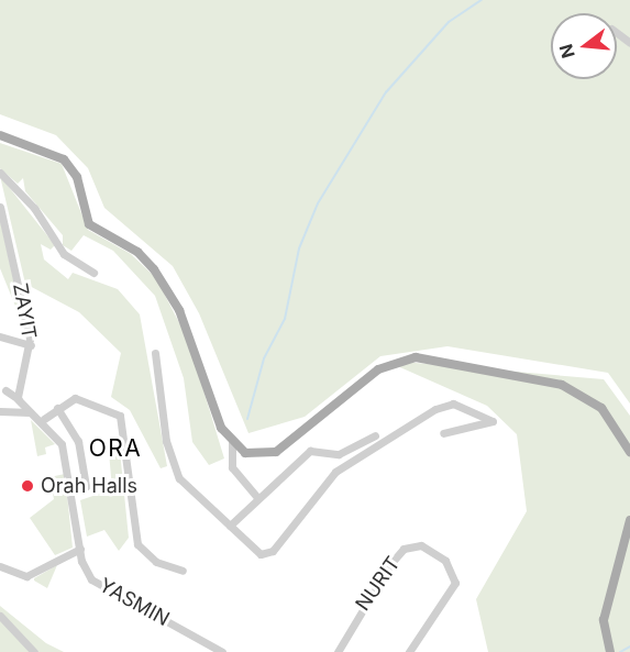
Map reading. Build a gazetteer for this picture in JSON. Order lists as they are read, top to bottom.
{
  "streets": {
    "street": ["ZAYIT", "NURIT", "YASMIN"]
  },
  "crossings": [
    ["ZAYIT", "YASMIN"]
  ],
  "districts": ["ORA"],
  "places": ["Orah Halls"],
  "north": "left"
}
